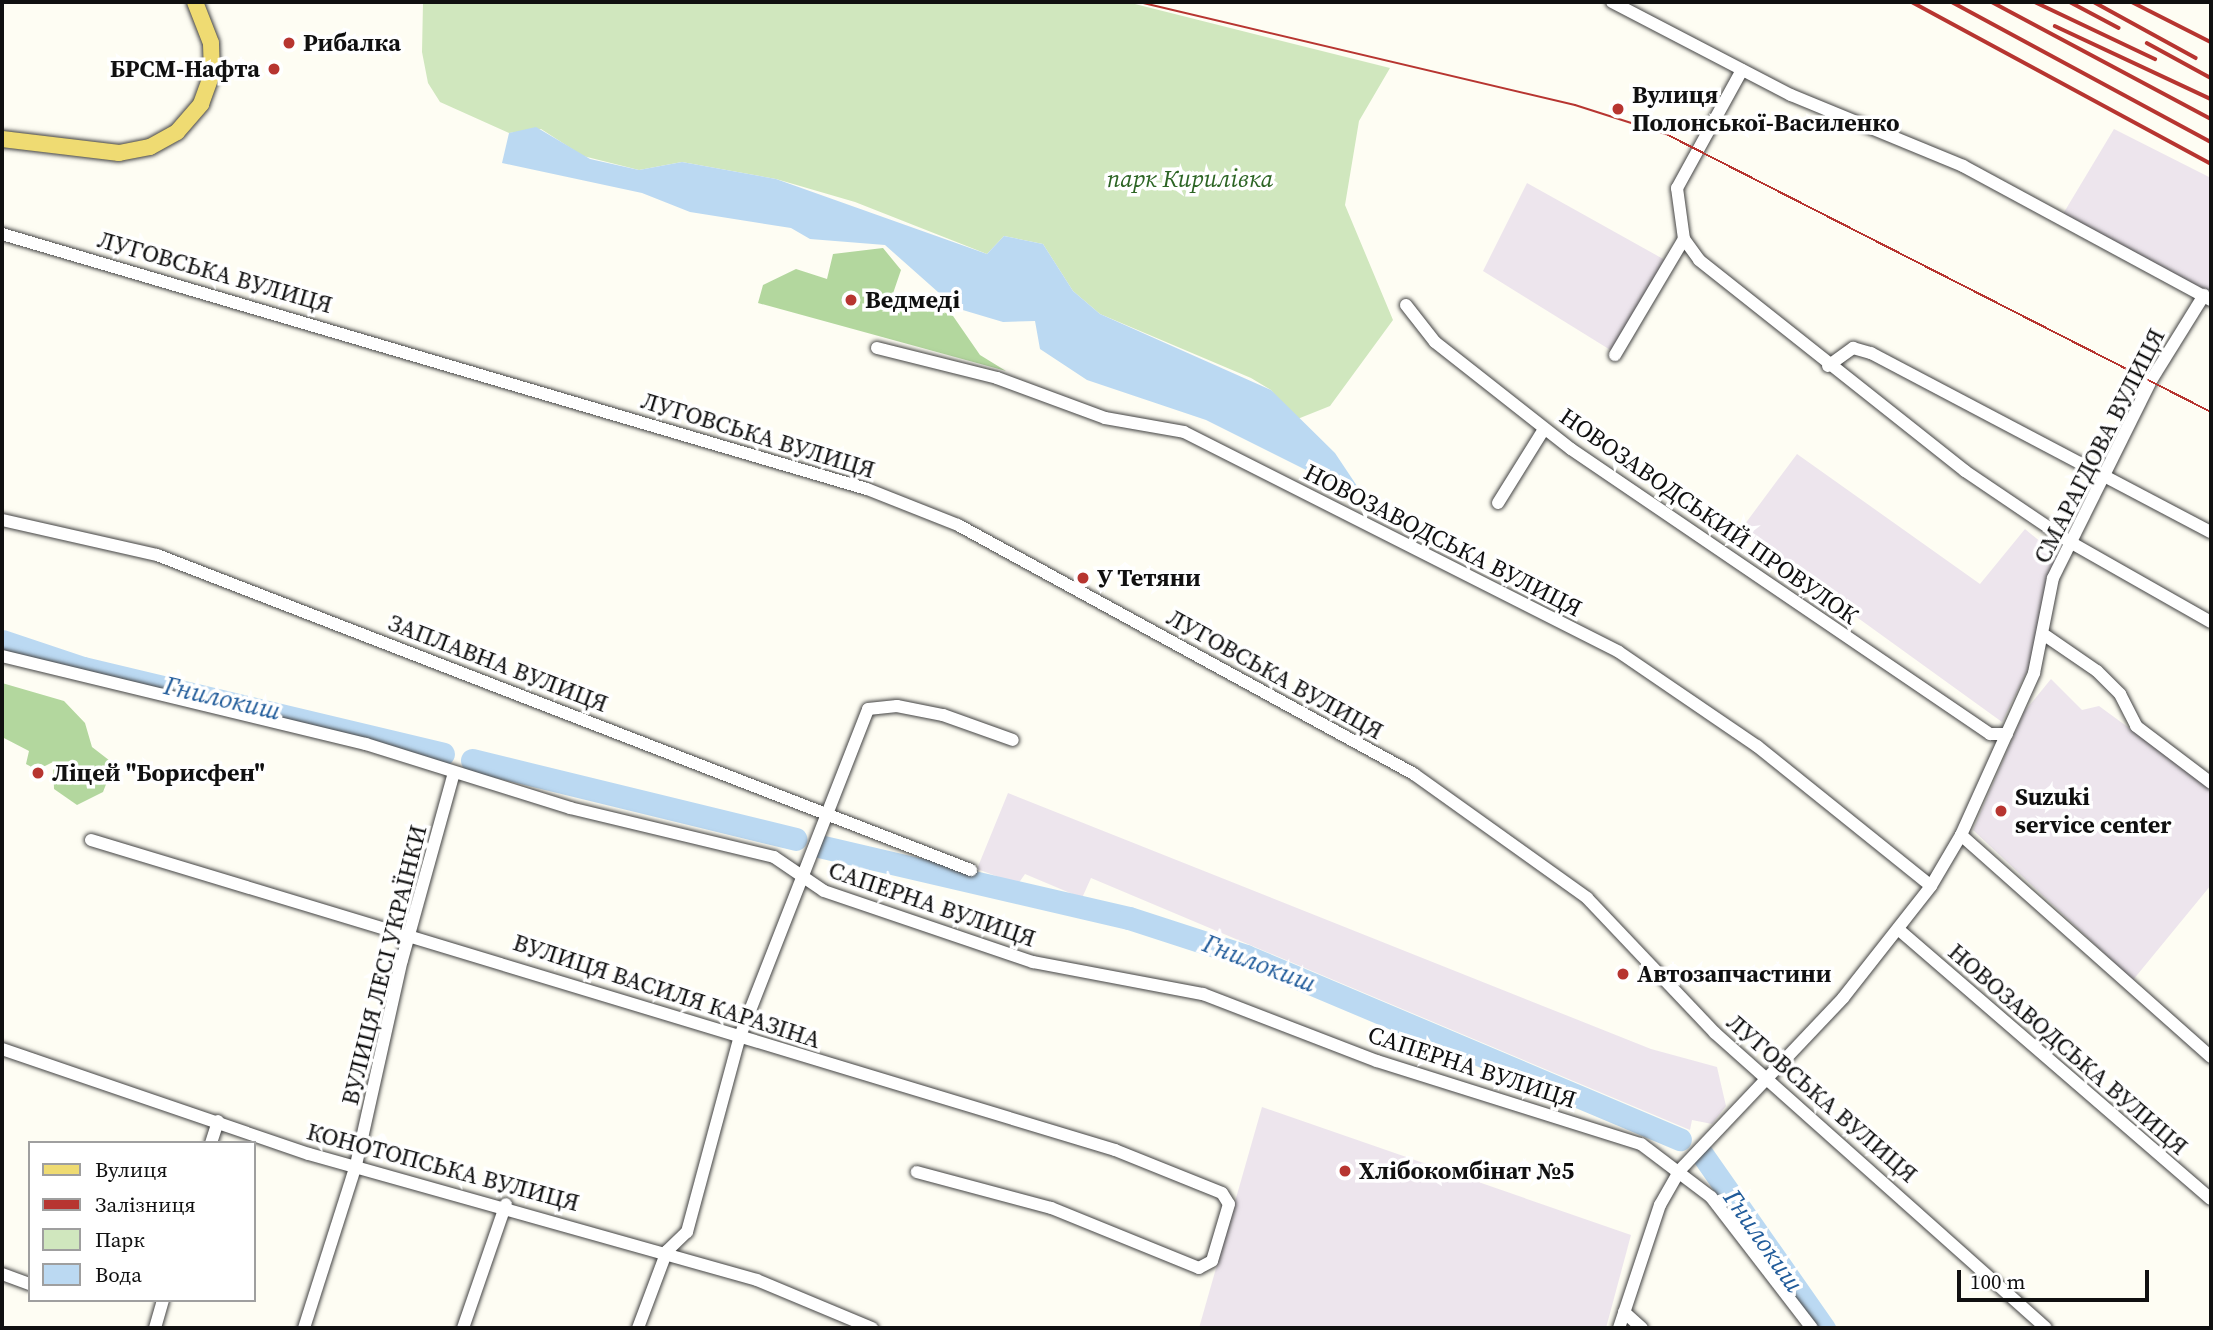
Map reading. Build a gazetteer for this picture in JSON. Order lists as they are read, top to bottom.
{
  "streets": {
    "street": [
      "ЛУГОВСЬКА ВУЛИЦЯ",
      "СМАРАГДОВА ВУЛИЦЯ",
      "НОВОЗАВОДСЬКИЙ ПРОВУЛОК",
      "НОВОЗАВОДСЬКА ВУЛИЦЯ",
      "ЗАПЛАВНА ВУЛИЦЯ",
      "САПЕРНА ВУЛИЦЯ",
      "ВУЛИЦЯ ЛЕСІ УКРАЇНКИ",
      "ВУЛИЦЯ ВАСИЛЯ КАРАЗІНА",
      "КОНОТОПСЬКА ВУЛИЦЯ"
    ]
  },
  "crossings": [
    ["ЛУГОВСЬКА ВУЛИЦЯ", "СМАРАГДОВА ВУЛИЦЯ"],
    ["СМАРАГДОВА ВУЛИЦЯ", "НОВОЗАВОДСЬКИЙ ПРОВУЛОК"],
    ["СМАРАГДОВА ВУЛИЦЯ", "НОВОЗАВОДСЬКА ВУЛИЦЯ"],
    ["СМАРАГДОВА ВУЛИЦЯ", "САПЕРНА ВУЛИЦЯ"],
    ["САПЕРНА ВУЛИЦЯ", "ВУЛИЦЯ ЛЕСІ УКРАЇНКИ"],
    ["ВУЛИЦЯ ЛЕСІ УКРАЇНКИ", "ВУЛИЦЯ ВАСИЛЯ КАРАЗІНА"],
    ["ВУЛИЦЯ ЛЕСІ УКРАЇНКИ", "КОНОТОПСЬКА ВУЛИЦЯ"]
  ],
  "water": ["Гнилокиш"],
  "parks": ["парк Кирилівка"],
  "places": [
    "Рибалка",
    "БРСМ-Нафта",
    "Вулиця Полонської-Василенко",
    "Ведмеді",
    "У Тетяни",
    "Ліцей \"Борисфен\"",
    "Suzuki service center",
    "Автозапчастини",
    "Хлібокомбінат №5"
  ],
  "legend": [
    "Вулиця",
    "Залізниця",
    "Парк",
    "Вода"
  ],
  "scale_bar": "100 m"
}
